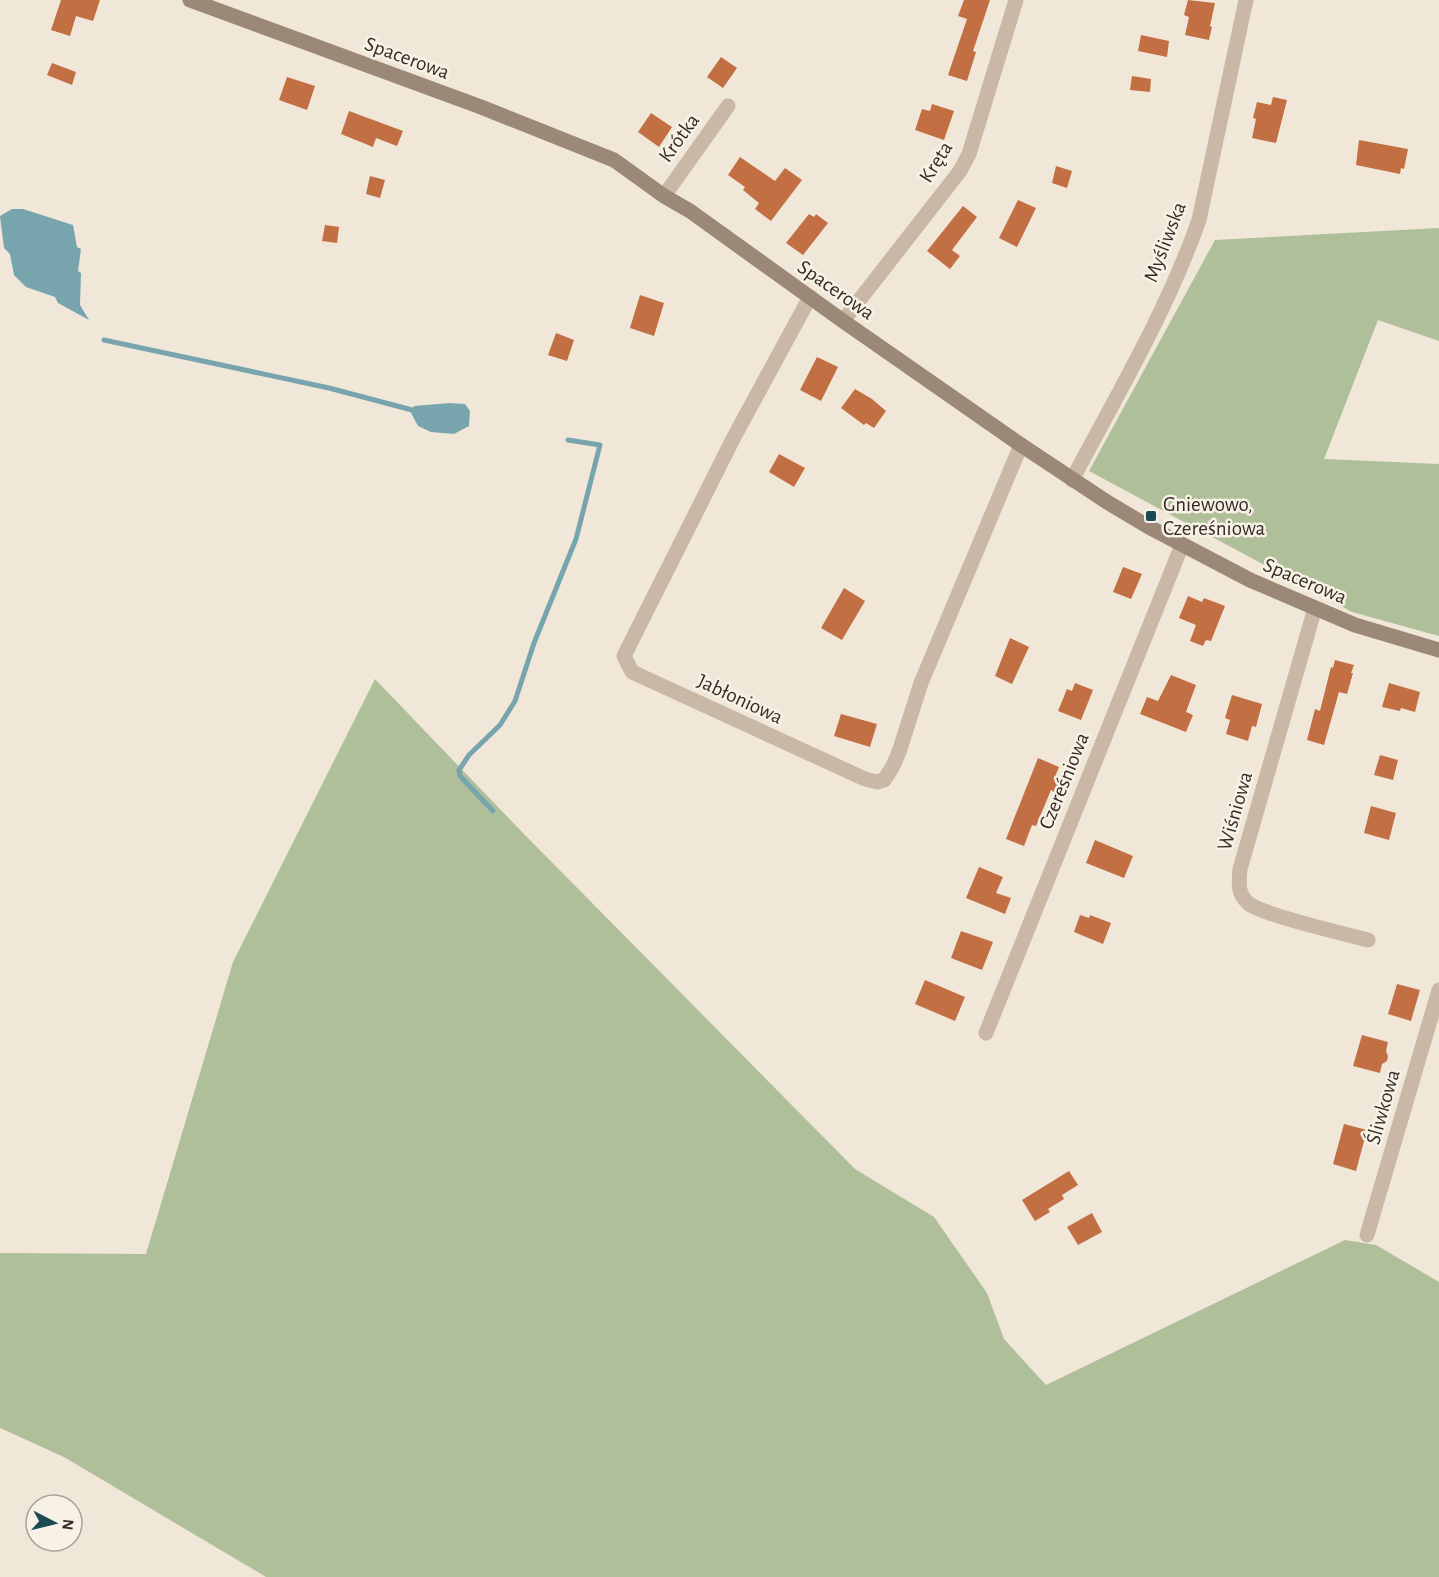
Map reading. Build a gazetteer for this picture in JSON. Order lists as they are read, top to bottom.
{
  "streets": {
    "street": [
      "Spacerowa",
      "Krótka",
      "Kręta",
      "Myśliwska",
      "Jabłoniowa",
      "Czereśniowa",
      "Wiśniowa",
      "Śliwkowa"
    ]
  },
  "crossings": [
    ["Spacerowa", "Krótka"],
    ["Spacerowa", "Kręta"],
    ["Spacerowa", "Myśliwska"],
    ["Spacerowa", "Jabłoniowa"],
    ["Spacerowa", "Czereśniowa"],
    ["Spacerowa", "Wiśniowa"]
  ],
  "places": {
    "transit": ["Gniewowo, Czereśniowa"]
  },
  "north": "right"
}
